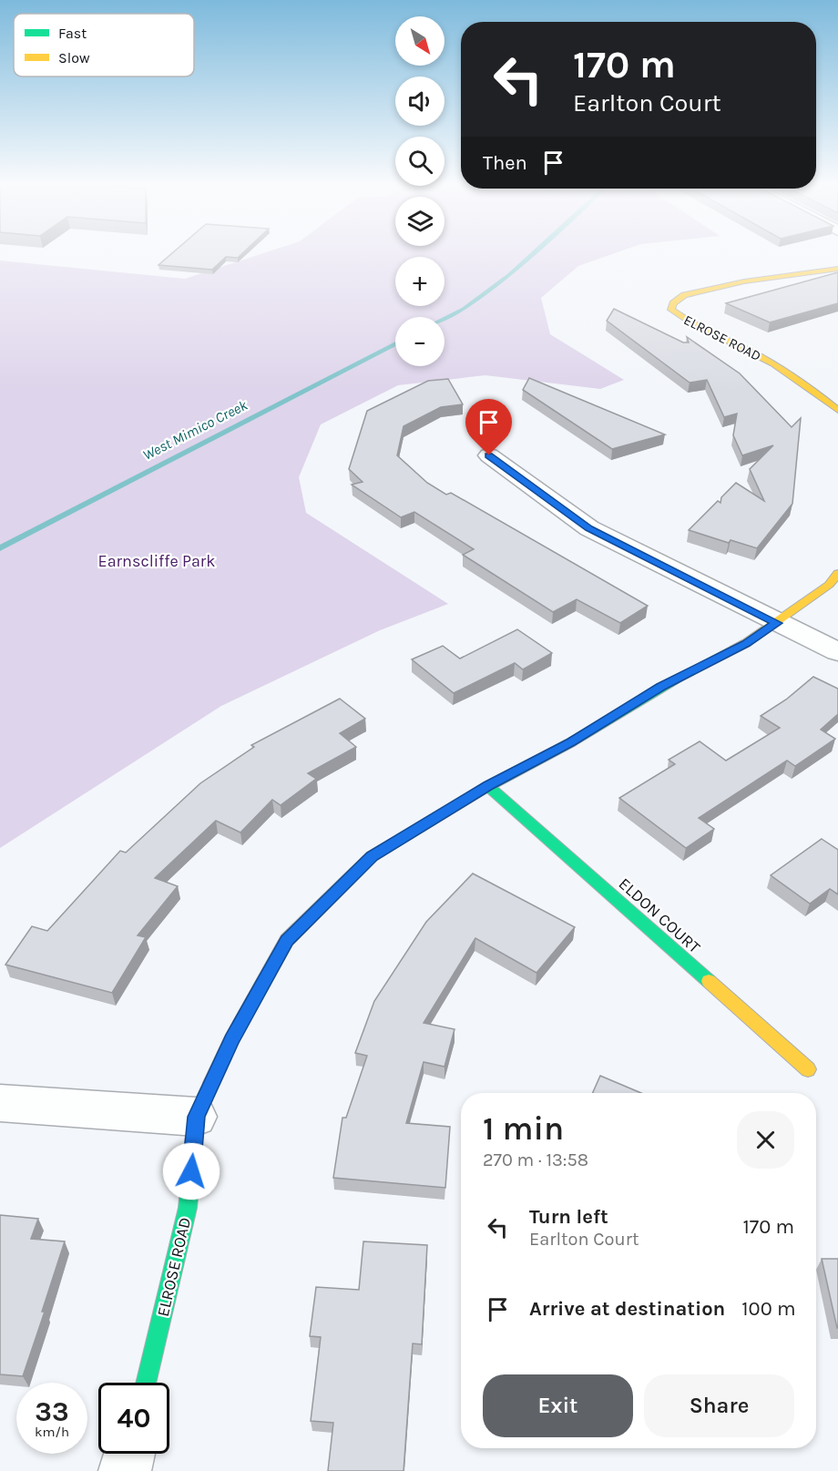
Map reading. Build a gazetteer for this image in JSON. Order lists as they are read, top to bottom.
{
  "streets": {
    "street": ["ELROSE ROAD", "ELDON COURT"]
  },
  "crossings": [
    ["ELROSE ROAD", "ELDON COURT"]
  ],
  "water": ["West Mimico Creek"],
  "parks": ["Earnscliffe Park"],
  "legend": ["Fast", "Slow"],
  "north": "bottom right",
  "page": {
    "map_buttons": ["+", "−"],
    "turn": ["170 m", "Earlton Court"],
    "then": "Then",
    "heading": ["1 min", "270 m · 13:58"],
    "list": [
      {
        "name": "Turn left",
        "note": "Earlton Court",
        "value": "170 m"
      },
      {
        "name": "Arrive at destination",
        "value": "100 m"
      }
    ],
    "buttons": ["Exit", "Share"],
    "speed": "33 km/h",
    "limit": "40"
  }
}
